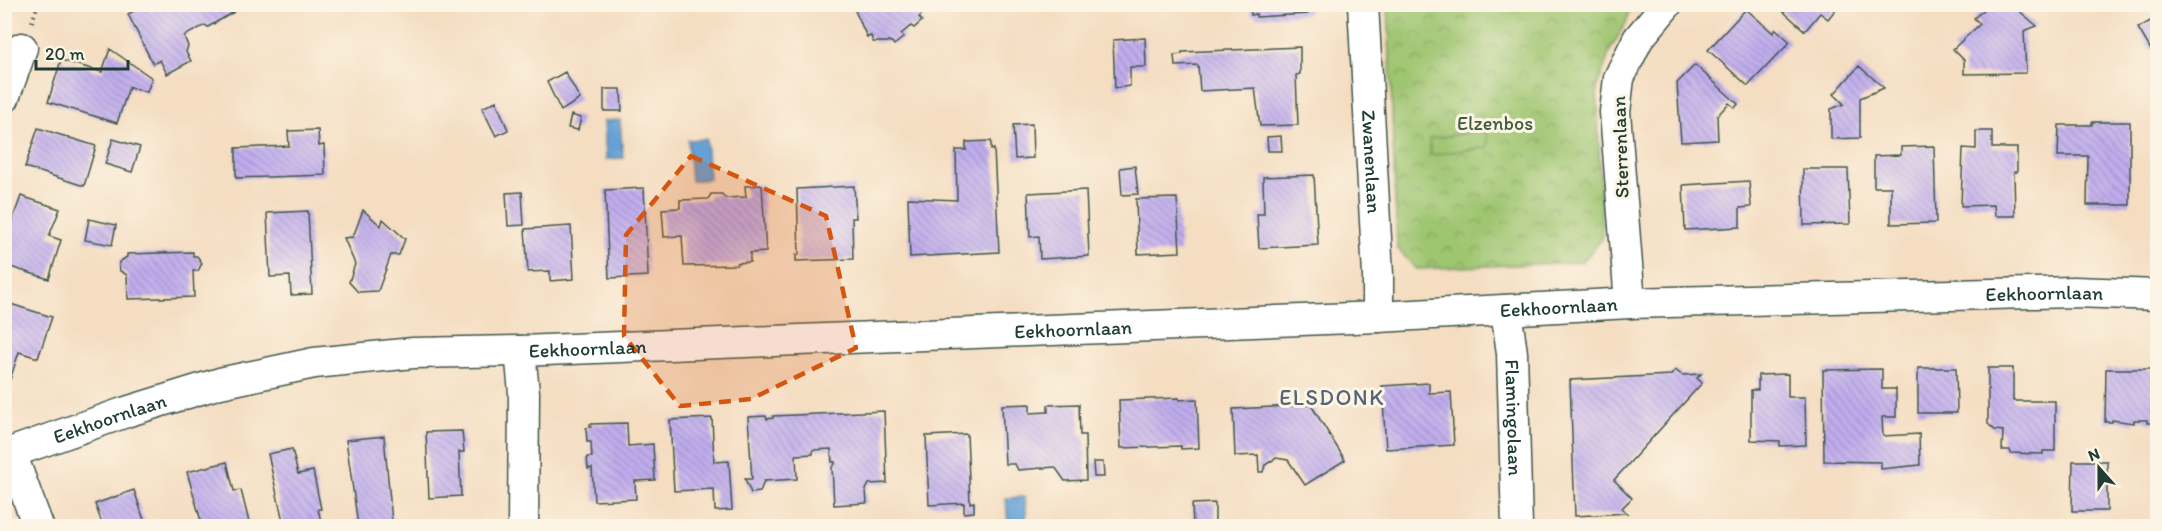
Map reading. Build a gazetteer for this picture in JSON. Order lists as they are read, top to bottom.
{
  "streets": {
    "street": [
      "Sterrenlaan",
      "Zwanenlaan",
      "Eekhoornlaan",
      "Flamingolaan"
    ]
  },
  "crossings": [
    ["Sterrenlaan", "Eekhoornlaan"],
    ["Zwanenlaan", "Eekhoornlaan"],
    ["Eekhoornlaan", "Flamingolaan"]
  ],
  "districts": ["ELSDONK"],
  "parks": ["Elzenbos"],
  "scale_bar": "20 m",
  "north": "top"
}
